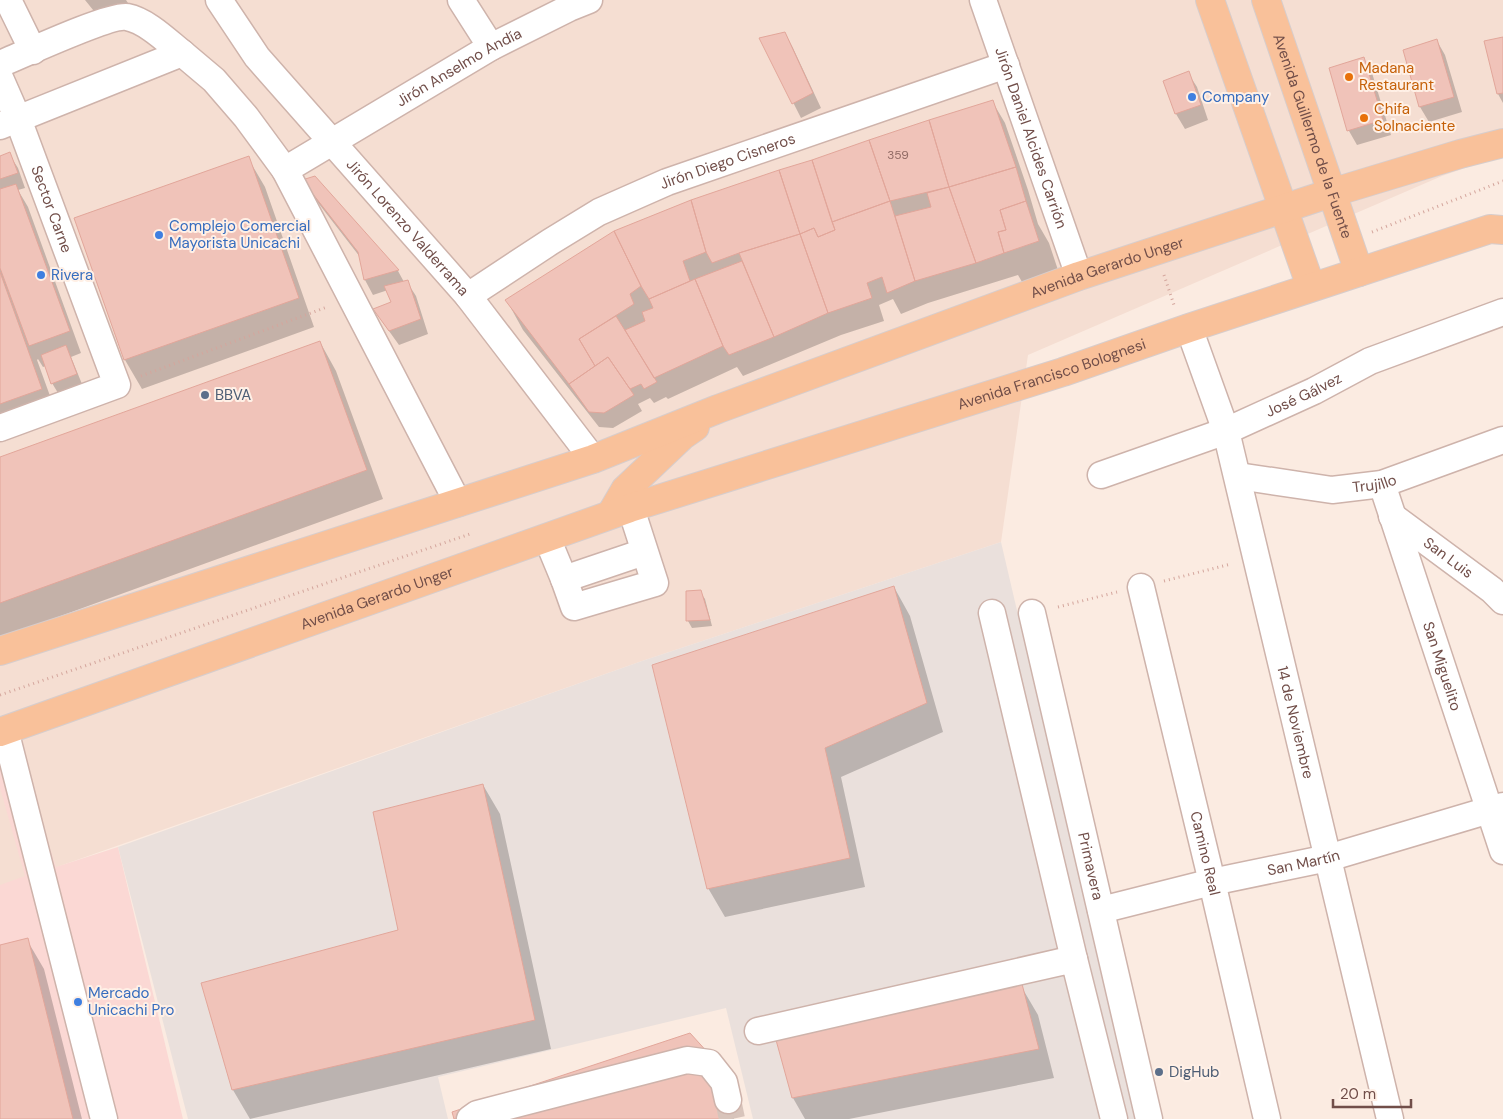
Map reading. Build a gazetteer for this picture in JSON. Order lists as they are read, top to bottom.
{
  "streets": {
    "main road": ["Avenida Guillermo de la Fuente", "Avenida Gerardo Unger", "Avenida Francisco Bolognesi"],
    "street": [
      "Jirón Anselmo Andía",
      "Jirón Daniel Alcides Carrión",
      "Jirón Diego Cisneros",
      "Sector Carne",
      "Jirón Lorenzo Valderrama",
      "José Gálvez",
      "Trujillo",
      "San Luis",
      "San Miguelito",
      "14 de Noviembre",
      "Camino Real",
      "San Martín",
      "Primavera"
    ]
  },
  "crossings": [
    ["Jirón Anselmo Andía", "Jirón Lorenzo Valderrama"],
    ["Avenida Guillermo de la Fuente", "Avenida Gerardo Unger"],
    ["Avenida Guillermo de la Fuente", "Avenida Francisco Bolognesi"],
    ["Jirón Daniel Alcides Carrión", "Jirón Diego Cisneros"],
    ["Jirón Daniel Alcides Carrión", "Avenida Gerardo Unger"],
    ["Jirón Diego Cisneros", "Jirón Lorenzo Valderrama"],
    ["Jirón Lorenzo Valderrama", "Avenida Gerardo Unger"],
    ["Avenida Gerardo Unger", "Avenida Francisco Bolognesi"],
    ["Avenida Francisco Bolognesi", "14 de Noviembre"],
    ["José Gálvez", "14 de Noviembre"],
    ["Trujillo", "San Miguelito"],
    ["Trujillo", "14 de Noviembre"],
    ["San Luis", "San Miguelito"],
    ["San Miguelito", "San Martín"],
    ["14 de Noviembre", "San Martín"],
    ["Camino Real", "San Martín"],
    ["San Martín", "Primavera"]
  ],
  "places": [
    "Madana Restaurant",
    "Company",
    "Chifa Solnaciente",
    "Complejo Comercial Mayorista Unicachi",
    "Rivera",
    "BBVA",
    "Mercado Unicachi Pro",
    "DigHub"
  ],
  "house_numbers": ["359"],
  "scale_bar": "20 m"
}
